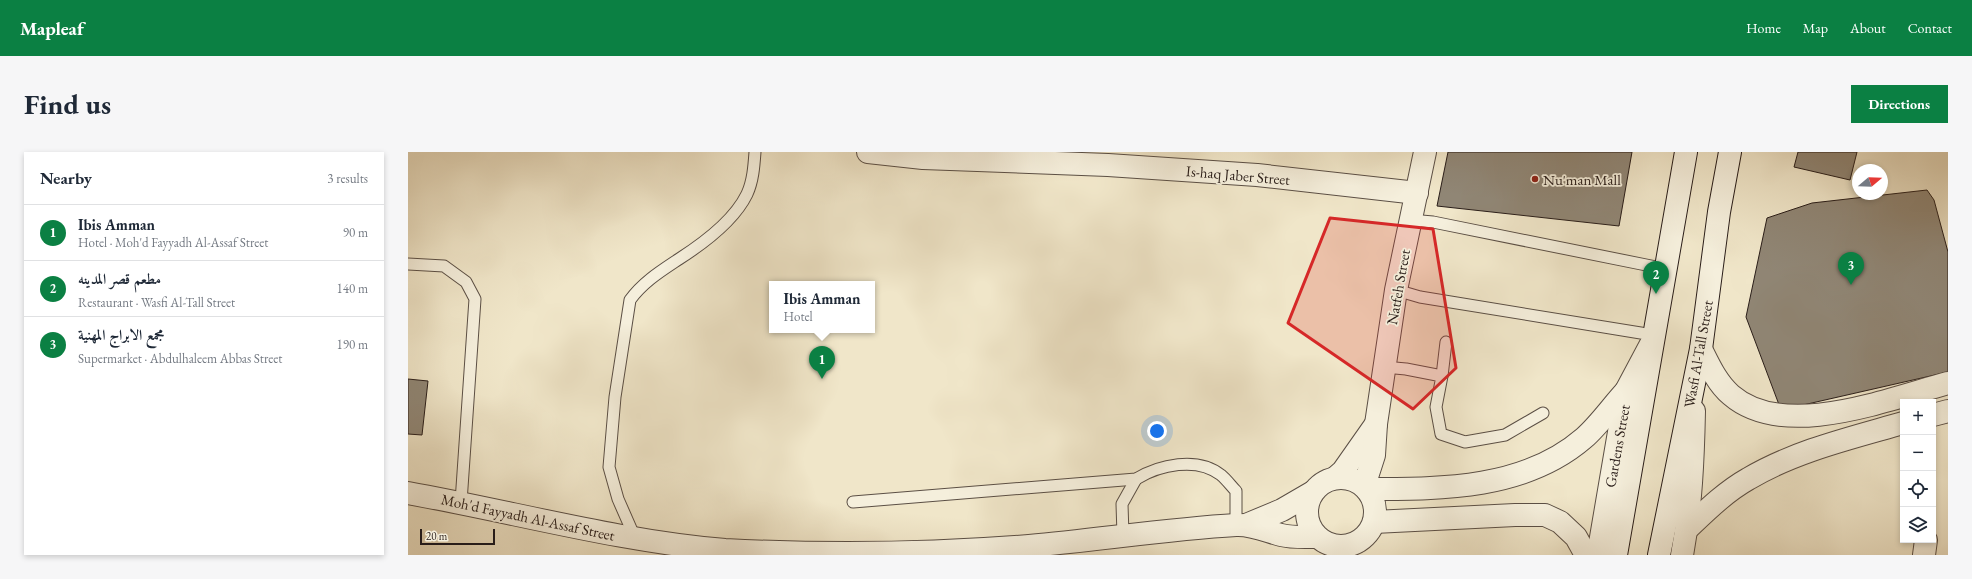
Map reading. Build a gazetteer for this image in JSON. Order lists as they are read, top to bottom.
{
  "streets": {
    "street": [
      "Is-haq Jaber Street",
      "Natfeh Street",
      "Wasfi Al-Tall Street",
      "Gardens Street",
      "Moh'd Fayyadh Al-Assaf Street"
    ]
  },
  "crossings": [
    ["Is-haq Jaber Street", "Natfeh Street"],
    ["Natfeh Street", "Moh'd Fayyadh Al-Assaf Street"]
  ],
  "places": ["Nu'man Mall"],
  "scale_bar": "20 m",
  "north": "right",
  "page": {
    "header": "Mapleaf",
    "nav": [
      "Home",
      "Map",
      "About",
      "Contact"
    ],
    "buttons": "Directions",
    "title": "Find us",
    "heading": ["Nearby", "3 results"],
    "list": [
      {
        "mark": "1",
        "name": "Ibis Amman",
        "note": "Hotel · Moh'd Fayyadh Al-Assaf Street",
        "value": "90 m"
      },
      {
        "mark": "2",
        "name": "مطعم قصر المدينه",
        "note": "Restaurant · Wasfi Al-Tall Street",
        "value": "140 m"
      },
      {
        "mark": "3",
        "name": "مجمع الابراج المهنية",
        "note": "Supermarket · Abdulhaleem Abbas Street",
        "value": "190 m"
      }
    ],
    "pins": ["3", "2", "1"],
    "popup": ["Ibis Amman", "Hotel"],
    "map_buttons": ["+", "−"],
    "scale": "20 m"
  }
}
